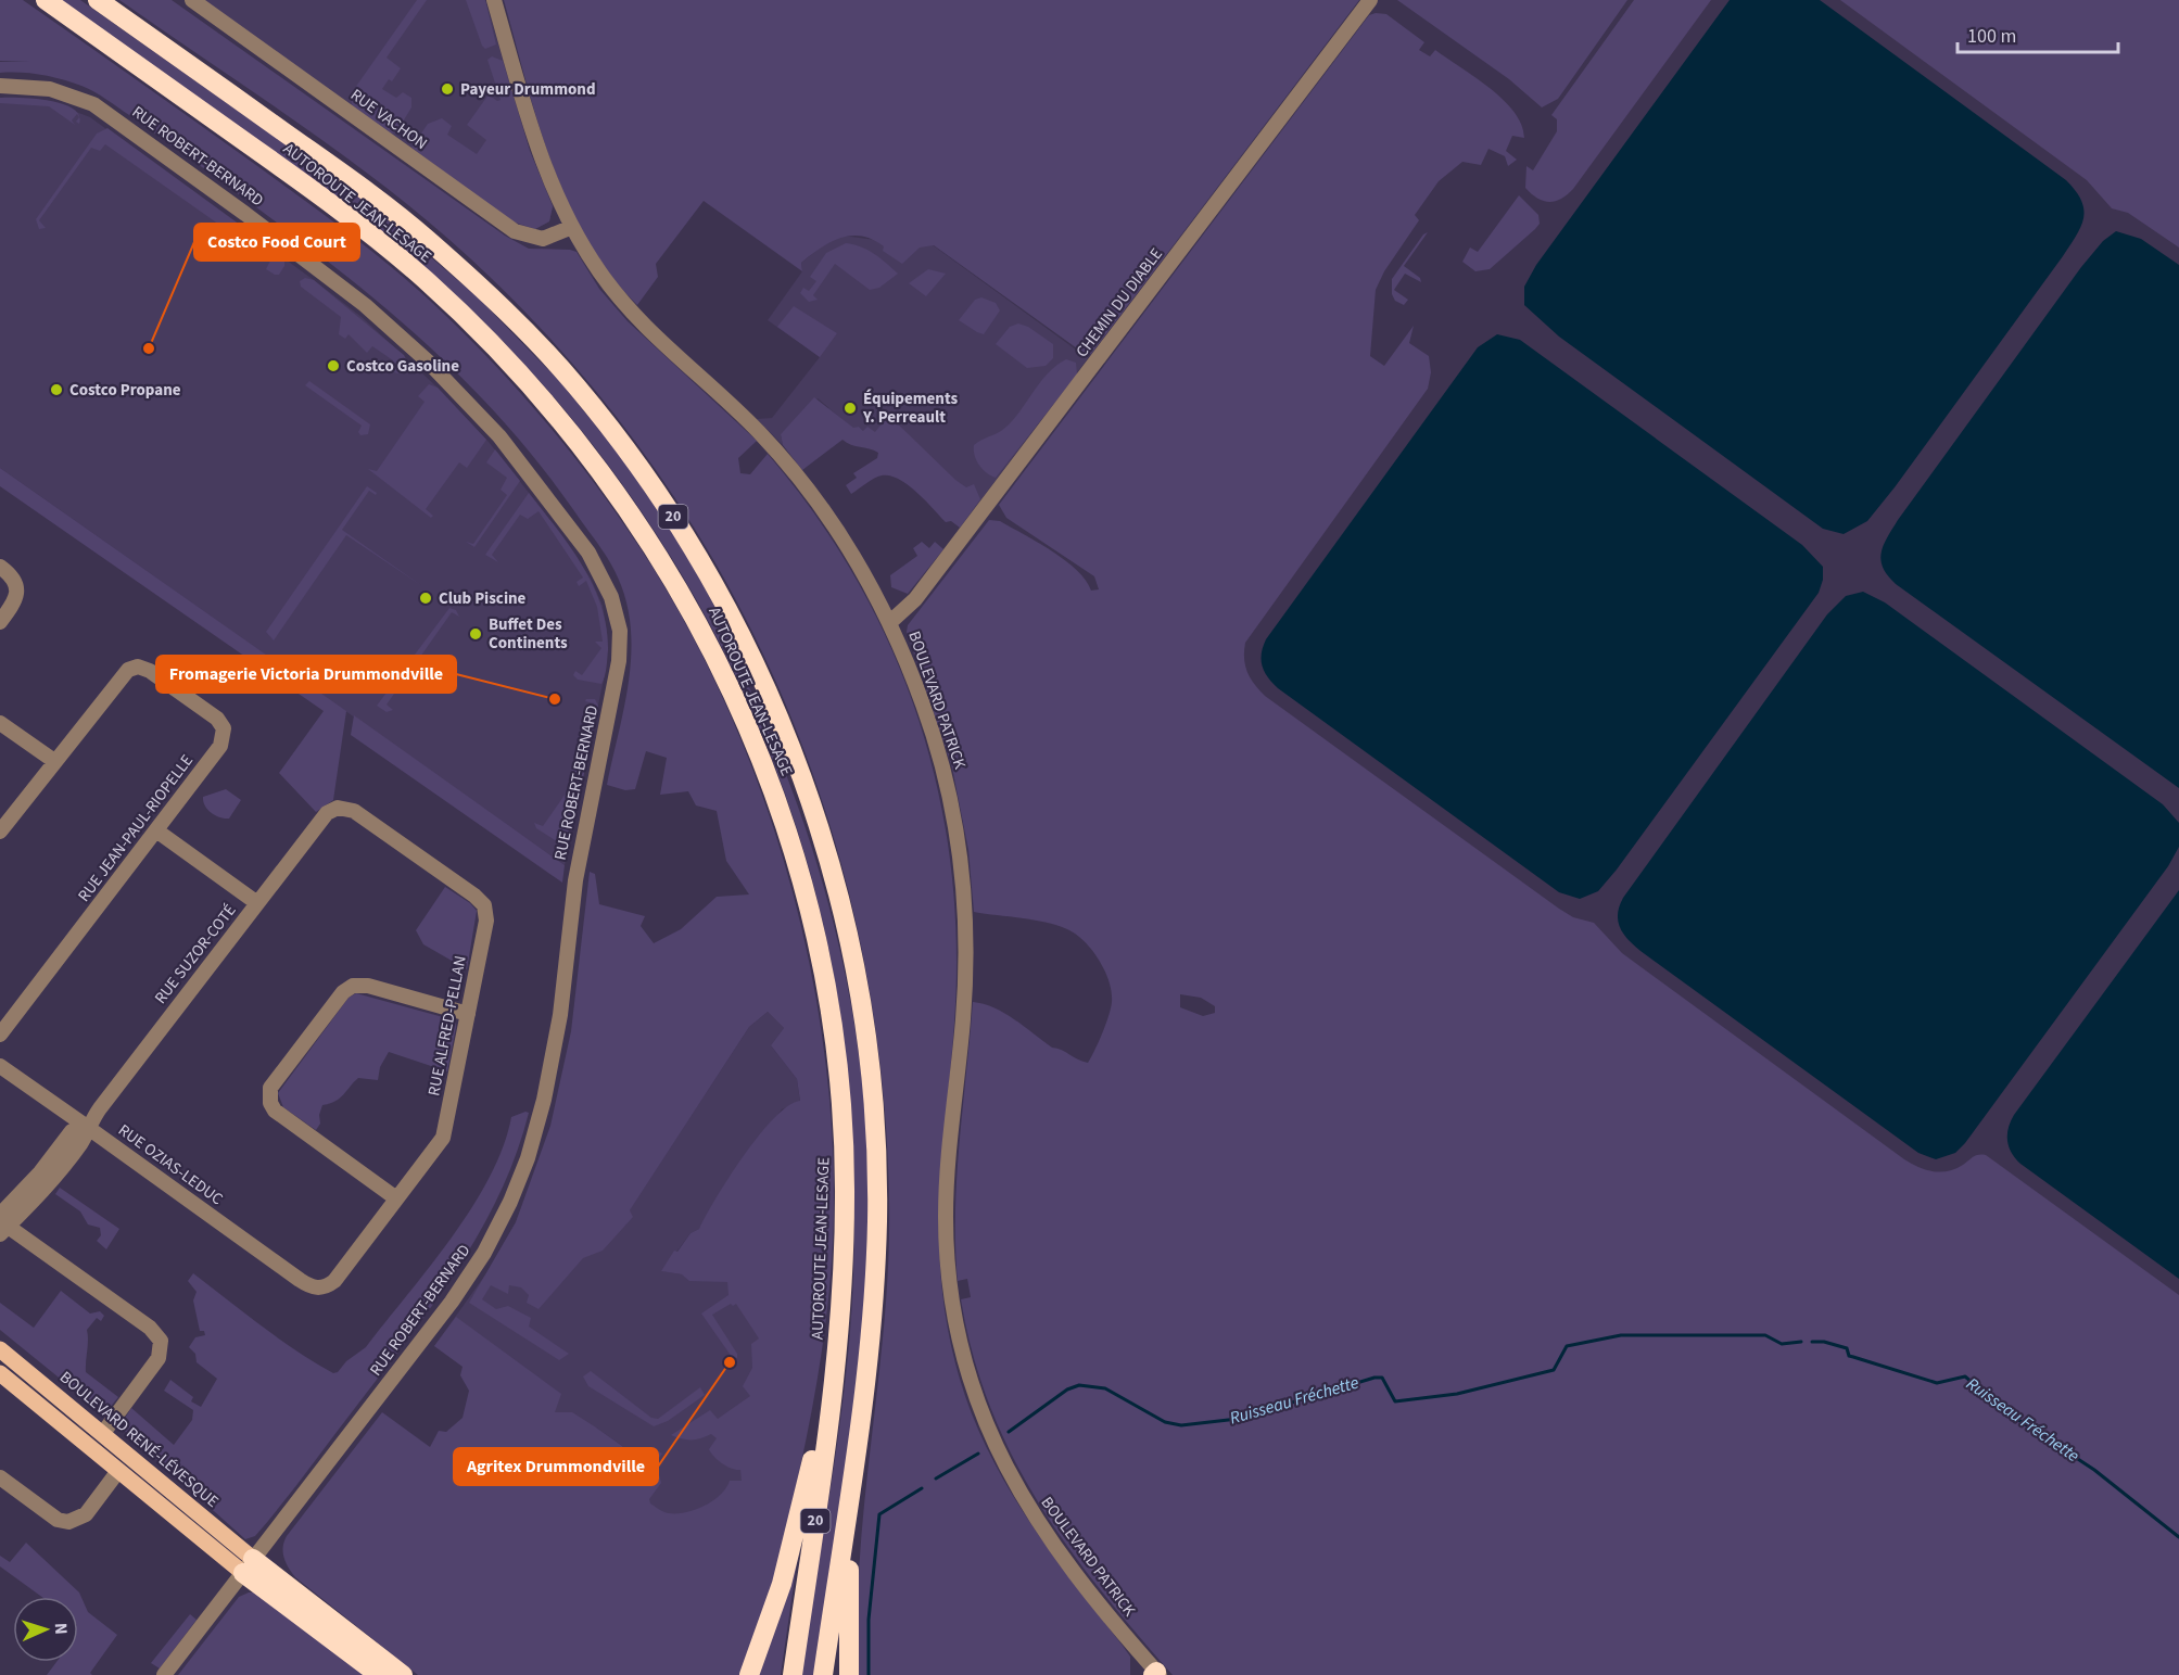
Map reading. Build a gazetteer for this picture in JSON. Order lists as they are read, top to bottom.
{
  "streets": {
    "highway": ["AUTOROUTE JEAN-LESAGE", "20"],
    "main road": ["BOULEVARD RENÉ-LÉVESQUE"],
    "street": [
      "RUE VACHON",
      "RUE ROBERT-BERNARD",
      "CHEMIN DU DIABLE",
      "BOULEVARD PATRICK",
      "RUE JEAN-PAUL-RIOPELLE",
      "RUE SUZOR-COTÉ",
      "RUE ALFRED-PELLAN",
      "RUE OZIAS-LEDUC"
    ]
  },
  "crossings": [
    ["RUE VACHON", "BOULEVARD PATRICK"],
    ["RUE ROBERT-BERNARD", "BOULEVARD RENÉ-LÉVESQUE"],
    ["CHEMIN DU DIABLE", "BOULEVARD PATRICK"],
    ["RUE SUZOR-COTÉ", "RUE ALFRED-PELLAN"],
    ["RUE SUZOR-COTÉ", "RUE OZIAS-LEDUC"],
    ["RUE ALFRED-PELLAN", "RUE OZIAS-LEDUC"]
  ],
  "water": ["Ruisseau Fréchette"],
  "places": [
    "Payeur Drummond",
    "Costco Food Court",
    "Costco Gasoline",
    "Costco Propane",
    "Équipements Y. Perreault",
    "Club Piscine",
    "Buffet Des Continents",
    "Fromagerie Victoria Drummondville",
    "Agritex Drummondville"
  ],
  "scale_bar": "100 m",
  "north": "right"
}
